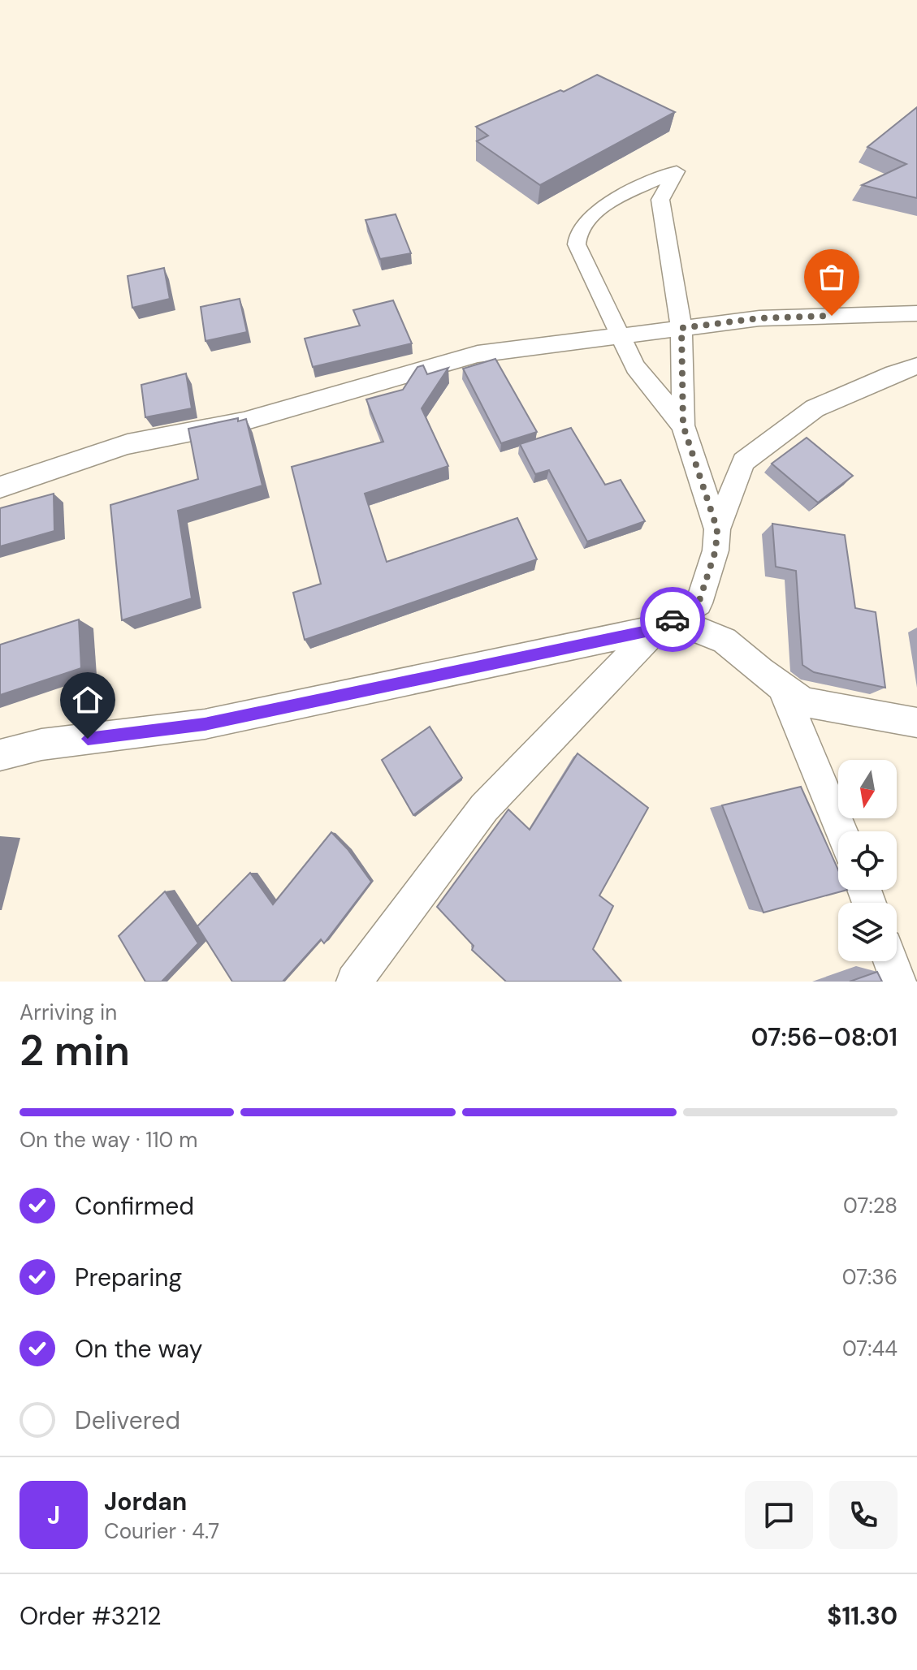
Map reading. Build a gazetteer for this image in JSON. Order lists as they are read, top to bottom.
{
  "north": "bottom",
  "page": {
    "heading": ["2 min", "Arriving in", "07:56–08:01"],
    "panel": [
      "Jordan",
      "Courier · 4.7",
      "Order #3212",
      "$11.30"
    ],
    "bar": "On the way · 110 m",
    "list": [
      ["Confirmed", "07:28"],
      ["Preparing", "07:36"],
      ["On the way", "07:44"],
      "Delivered"
    ],
    "round": "J"
  }
}
